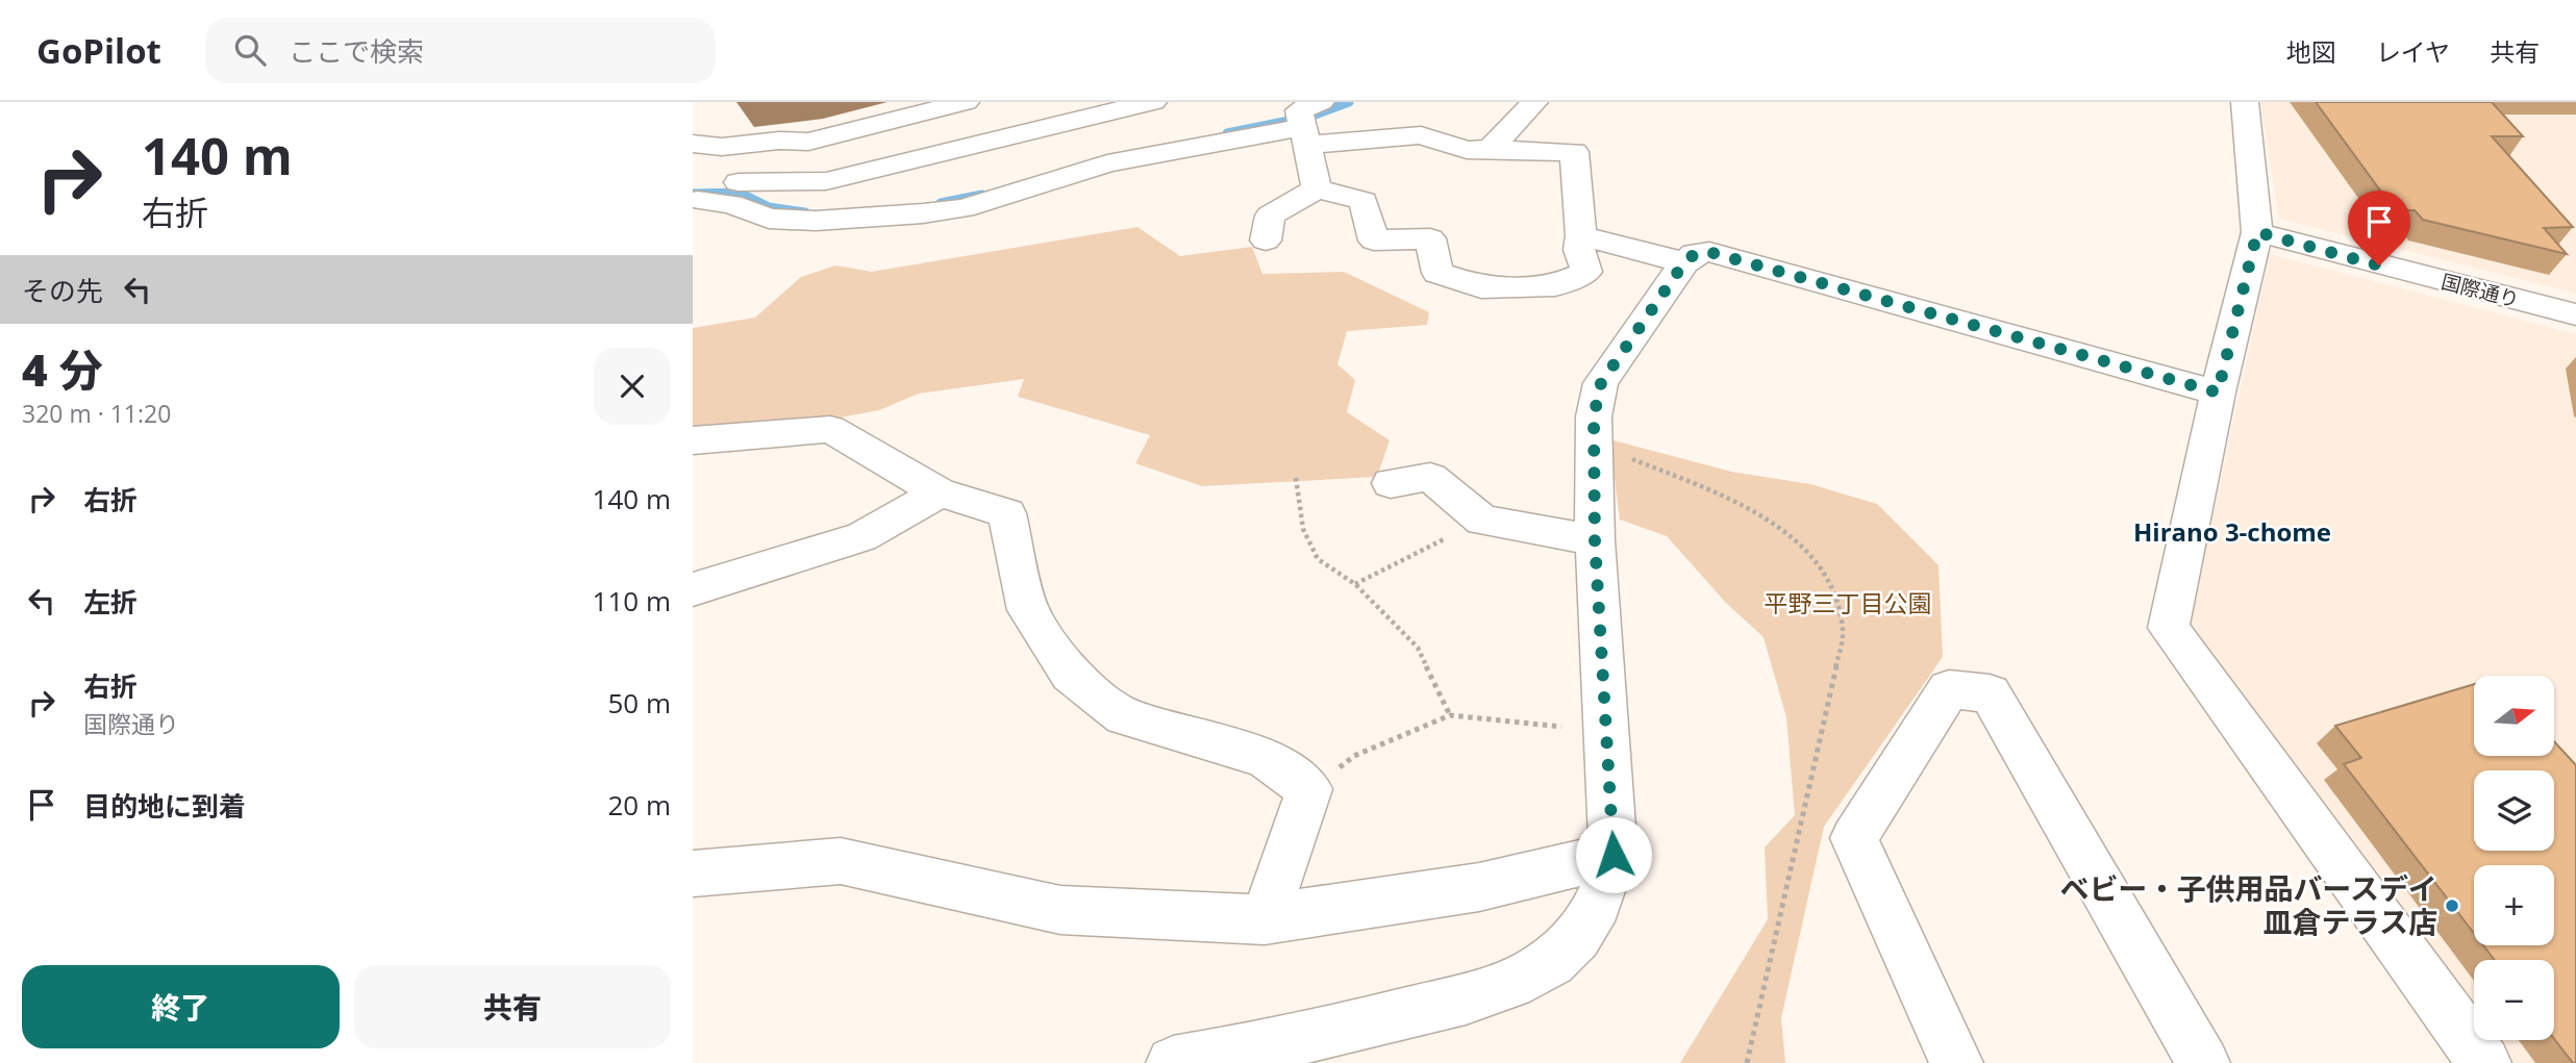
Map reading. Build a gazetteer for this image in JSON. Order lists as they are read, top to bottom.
{
  "streets": {
    "street": ["国際通り"]
  },
  "districts": ["Hirano 3-chome"],
  "parks": ["平野三丁目公園"],
  "places": ["ベビー・子供用品バースデイ 皿倉テラス店"],
  "north": "right",
  "page": {
    "header": "GoPilot",
    "search": "ここで検索",
    "nav": ["地図", "レイヤ", "共有"],
    "turn": ["140 m", "右折"],
    "then": "その先",
    "heading": ["4 分", "320 m · 11:20"],
    "list": [
      {
        "name": "右折",
        "value": "140 m"
      },
      {
        "name": "左折",
        "value": "110 m"
      },
      {
        "name": "右折",
        "note": "国際通り",
        "value": "50 m"
      },
      {
        "name": "目的地に到着",
        "value": "20 m"
      }
    ],
    "map_buttons": ["+", "−"],
    "buttons": ["終了", "共有"]
  }
}
